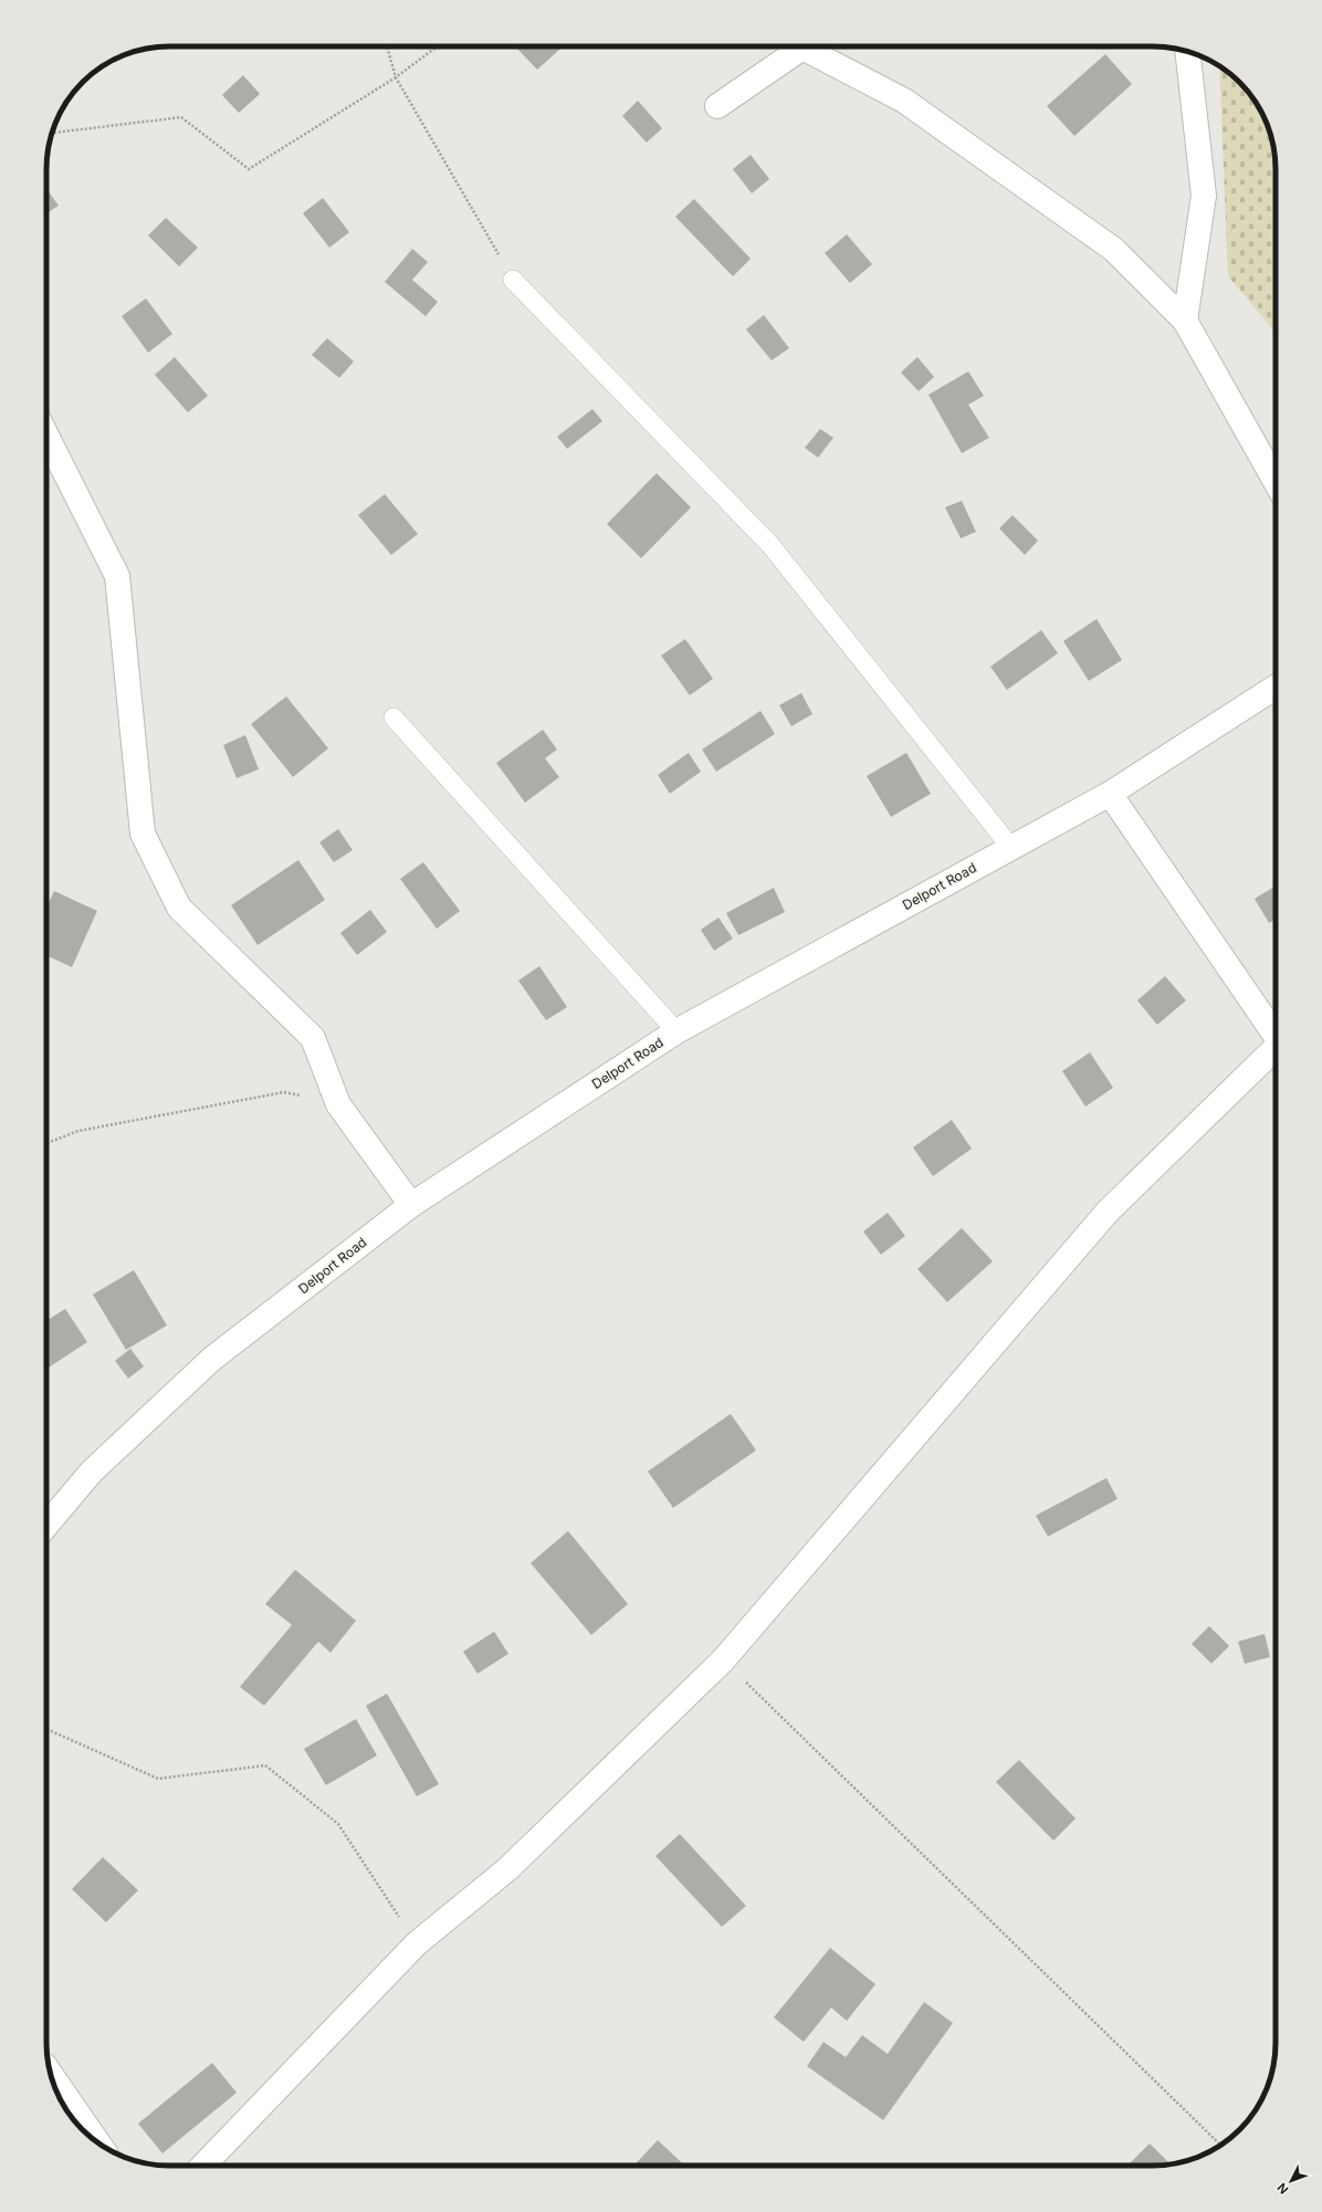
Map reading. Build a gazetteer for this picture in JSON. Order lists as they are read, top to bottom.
{
  "streets": {
    "street": ["Delport Road"]
  },
  "north": "bottom left"
}
